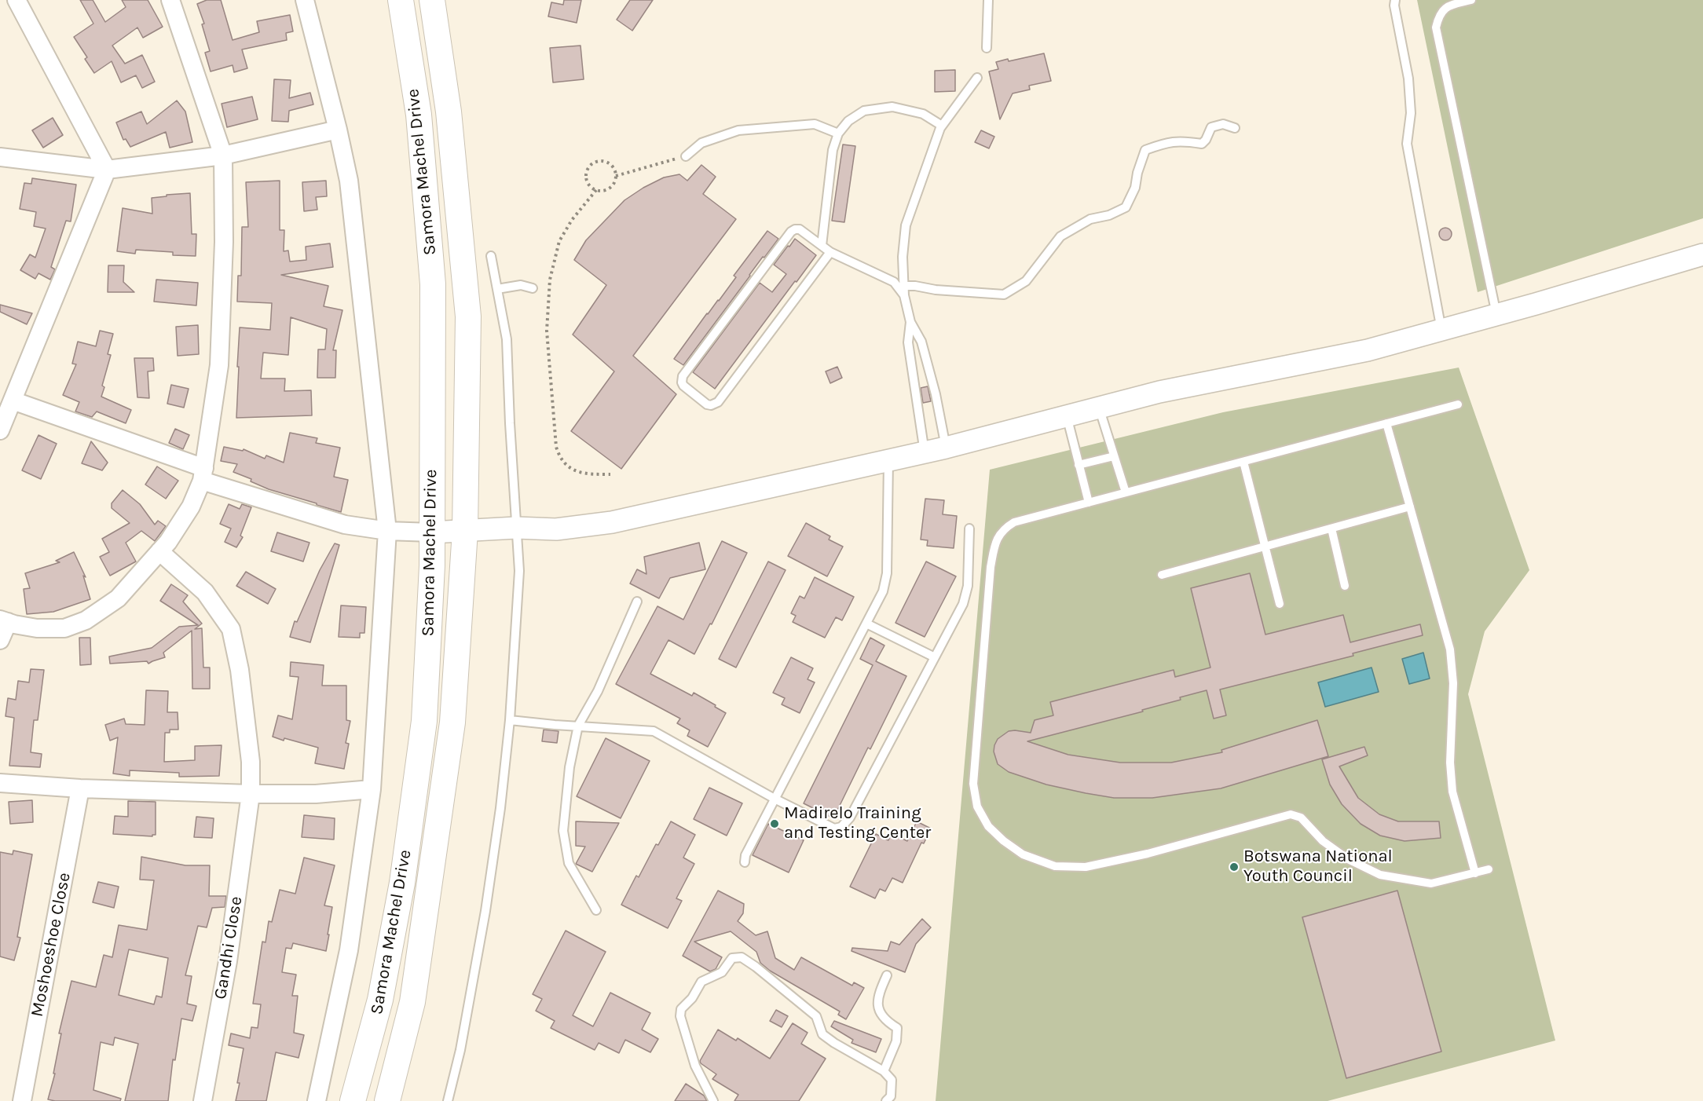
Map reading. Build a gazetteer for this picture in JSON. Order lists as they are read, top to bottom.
{
  "streets": {
    "main road": ["Samora Machel Drive"],
    "street": ["Moshoeshoe Close", "Gandhi Close"]
  },
  "places": ["Madirelo Training and Testing Center", "Botswana National Youth Council"]
}
